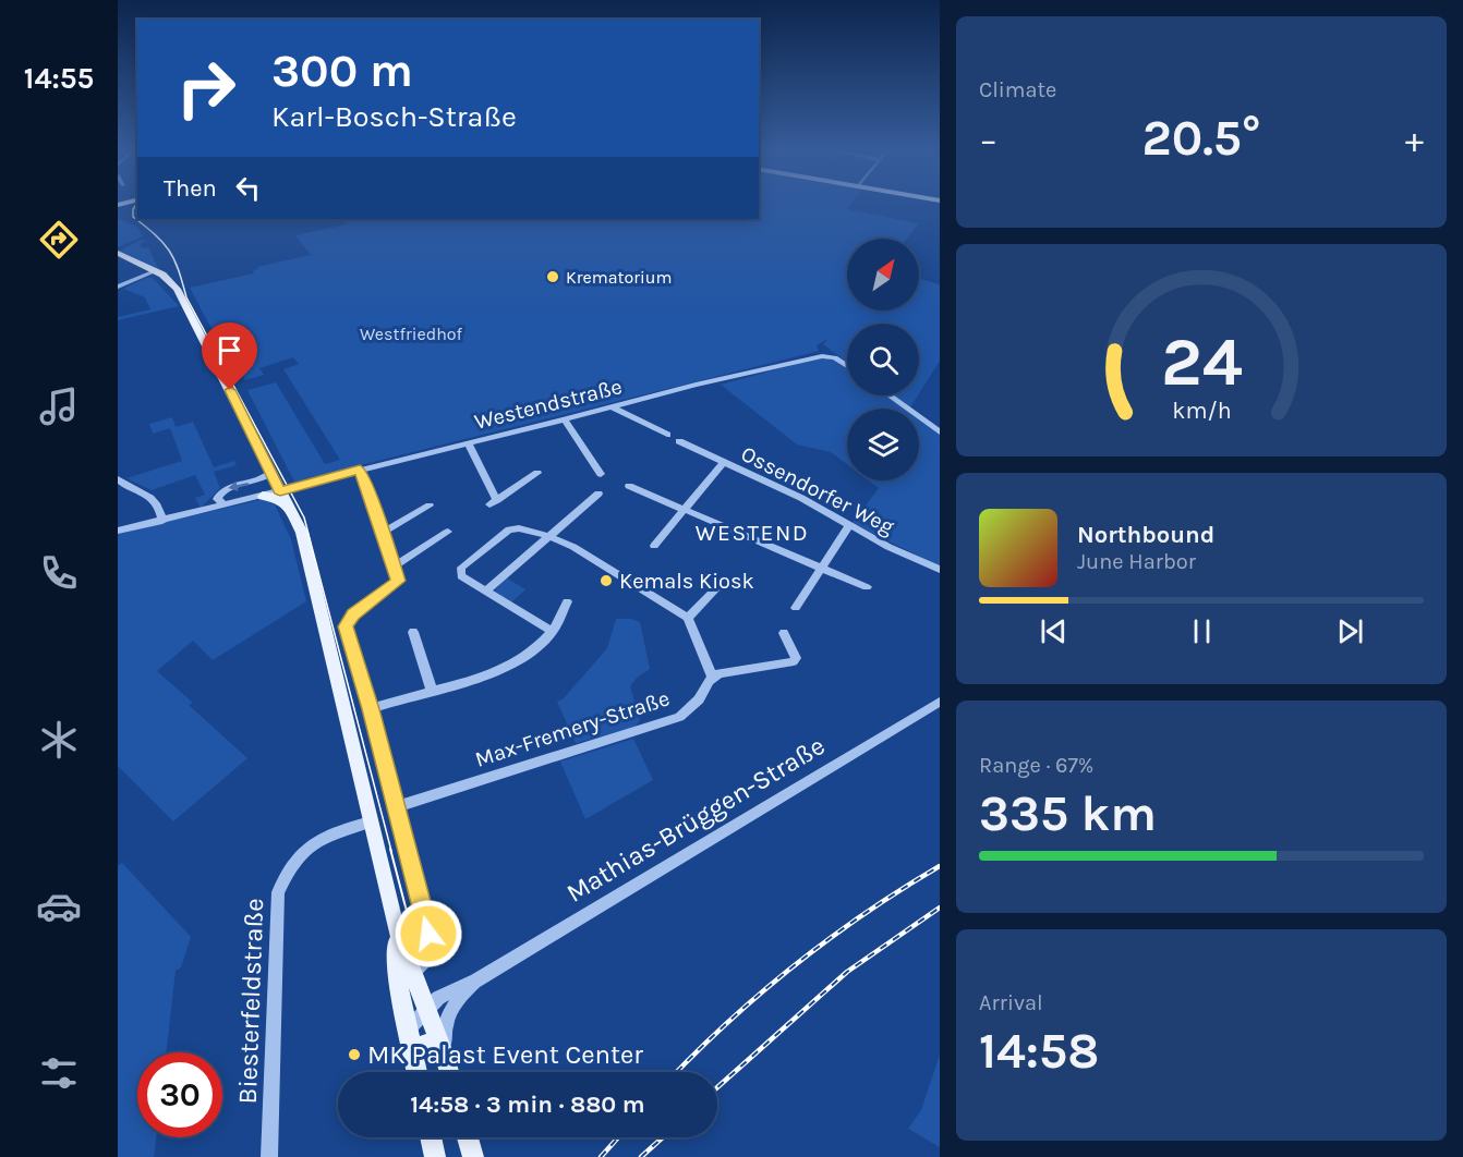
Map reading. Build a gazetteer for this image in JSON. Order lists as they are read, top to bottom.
{
  "streets": {
    "street": [
      "Westendstraße",
      "Ossendorfer Weg",
      "Max-Fremery-Straße",
      "Mathias-Brüggen-Straße",
      "Biesterfeldstraße"
    ]
  },
  "districts": ["WESTEND"],
  "parks": ["Westfriedhof"],
  "places": ["Krematorium", "Kemals Kiosk", "MK Palast Event Center"],
  "north": "top right",
  "page": {
    "tabs": "14:55",
    "tile": [
      "Climate",
      ["Range · 67%", "335 km"],
      ["Arrival", "14:58"]
    ],
    "turn": ["300 m", "Karl-Bosch-Straße"],
    "heat": ["−", "20.5°", "+"],
    "then": "Then",
    "song": ["Northbound", "June Harbor"],
    "limit": "30",
    "trip": "14:58 · 3 min · 880 m",
    "gauge": ["24", "km/h"]
  }
}
